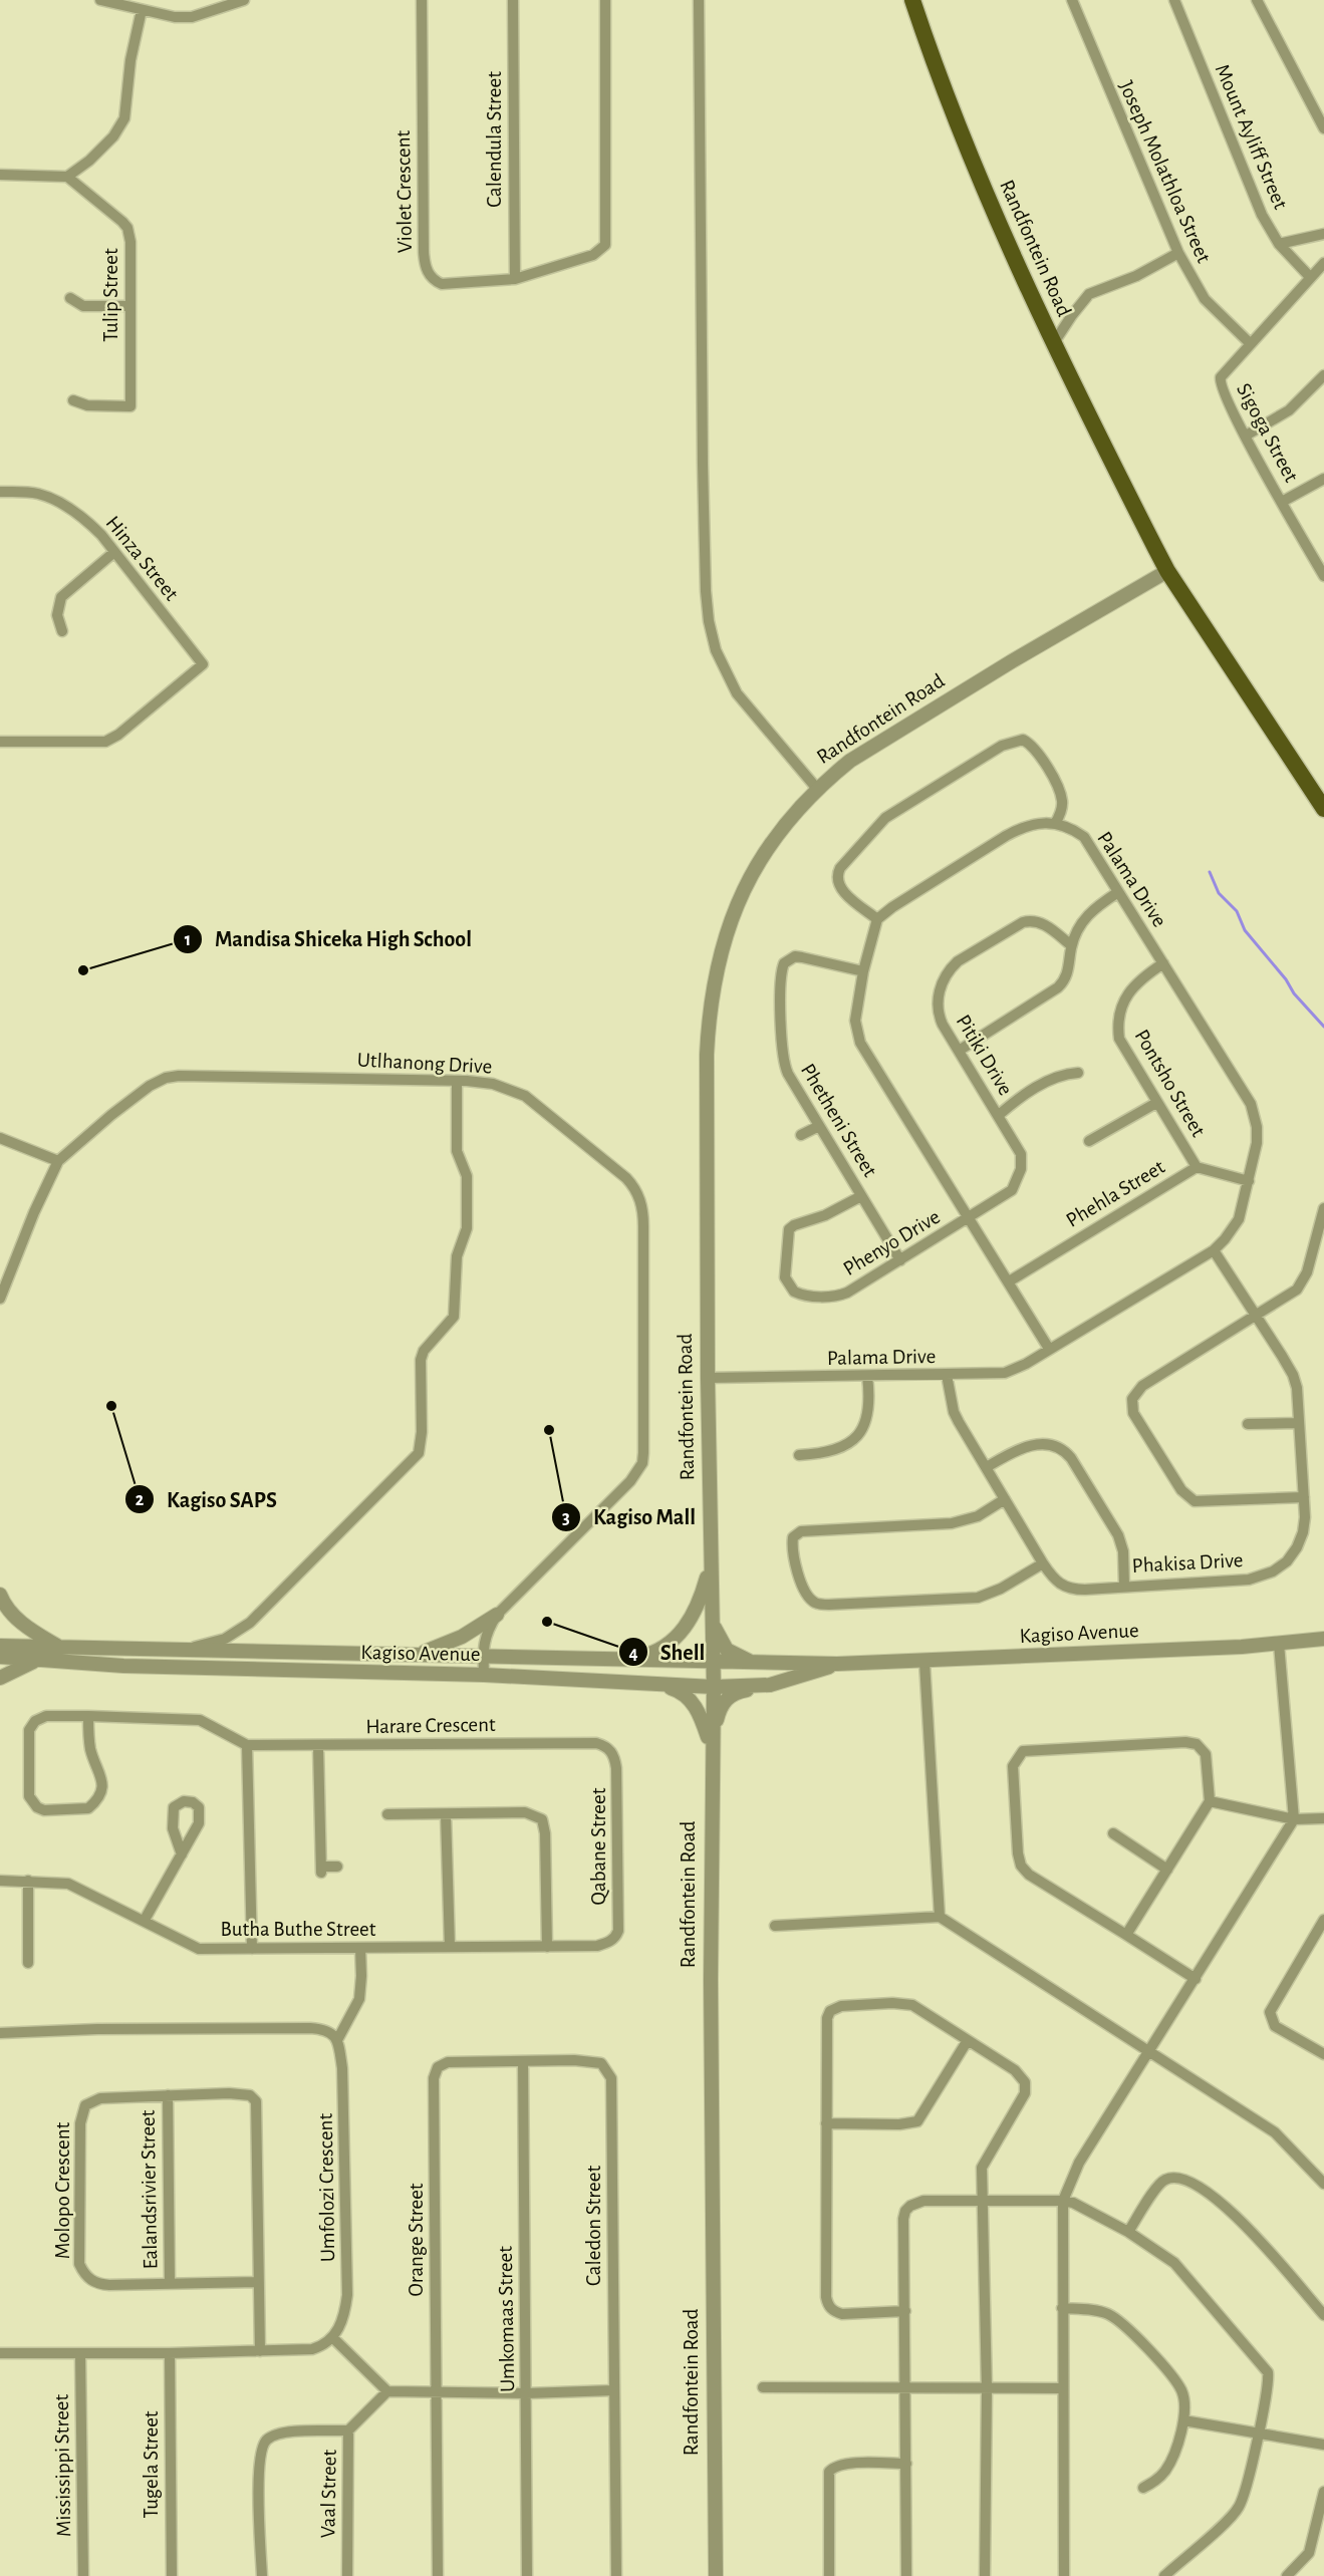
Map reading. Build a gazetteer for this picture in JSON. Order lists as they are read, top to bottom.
{
  "streets": {
    "main road": ["Randfontein Road"],
    "street": [
      "Mount Ayliff Street",
      "Calendula Street",
      "Joseph Molathloa Street",
      "Violet Crescent",
      "Tulip Street",
      "Sigoga Street",
      "Hinza Street",
      "Palama Drive",
      "Pitiki Drive",
      "Utlhanong Drive",
      "Pontsho Street",
      "Phetheni Street",
      "Phehla Street",
      "Phenyo Drive",
      "Phakisa Drive",
      "Kagiso Avenue",
      "Harare Crescent",
      "Qabane Street",
      "Butha Buthe Street",
      "Umfolozi Crescent",
      "Ealandsrivier Street",
      "Molopo Crescent",
      "Caledon Street",
      "Orange Street",
      "Umkomaas Street",
      "Tugela Street",
      "Mississippi Street",
      "Vaal Street"
    ]
  },
  "crossings": [
    ["Mount Ayliff Street", "Sigoga Street"],
    ["Calendula Street", "Violet Crescent"],
    ["Joseph Molathloa Street", "Sigoga Street"],
    ["Randfontein Road", "Palama Drive"],
    ["Randfontein Road", "Kagiso Avenue"],
    ["Palama Drive", "Pontsho Street"],
    ["Palama Drive", "Phehla Street"],
    ["Palama Drive", "Phakisa Drive"],
    ["Pitiki Drive", "Phenyo Drive"],
    ["Utlhanong Drive", "Kagiso Avenue"],
    ["Pontsho Street", "Phehla Street"],
    ["Phetheni Street", "Phenyo Drive"],
    ["Harare Crescent", "Qabane Street"],
    ["Qabane Street", "Butha Buthe Street"],
    ["Ealandsrivier Street", "Molopo Crescent"],
    ["Caledon Street", "Orange Street"],
    ["Caledon Street", "Umkomaas Street"]
  ],
  "places": [
    "Mandisa Shiceka High School",
    "Kagiso SAPS",
    "Kagiso Mall",
    "Shell"
  ]
}
